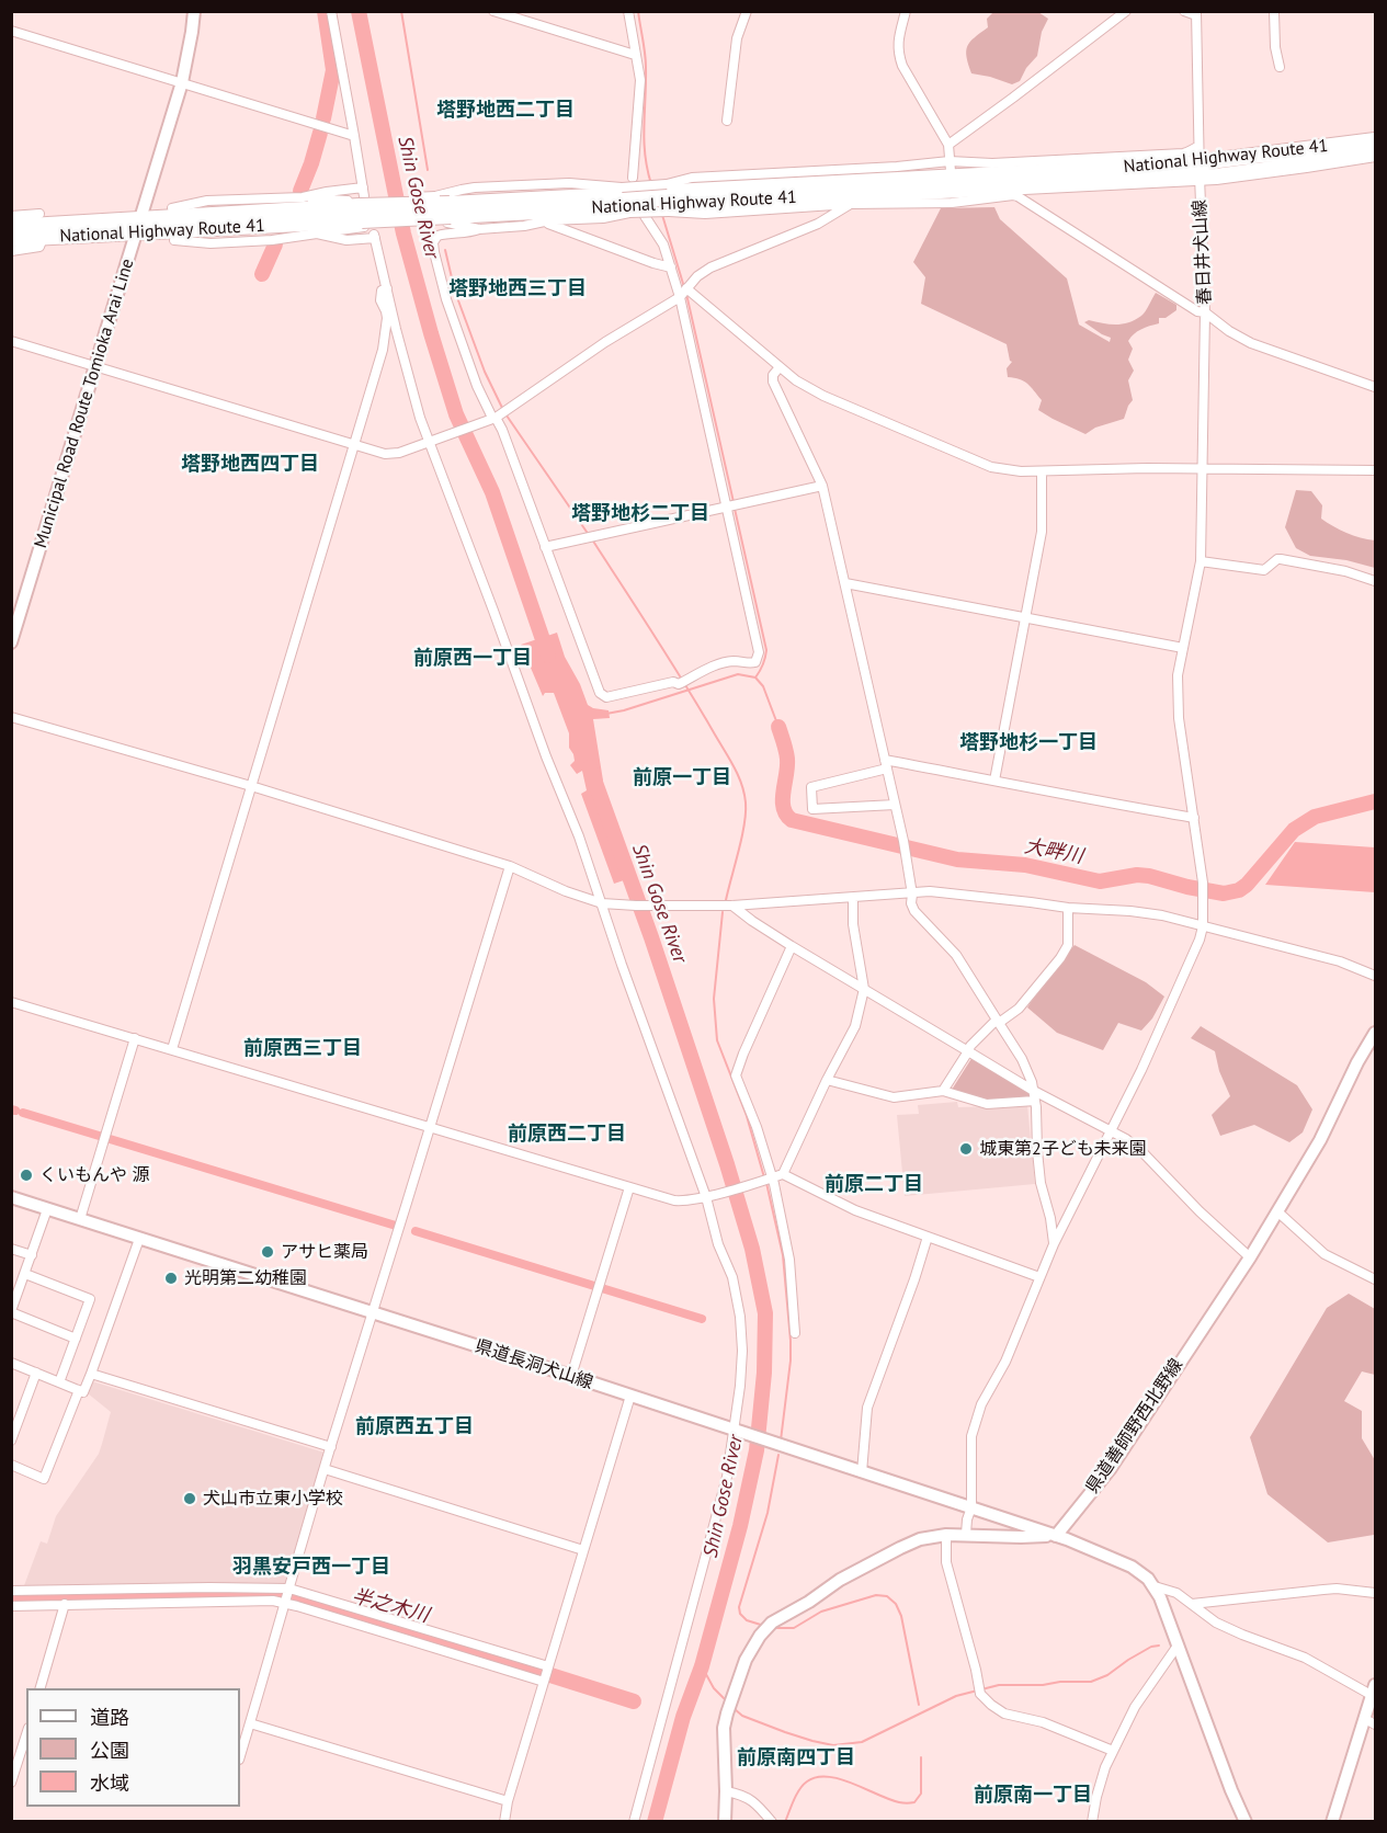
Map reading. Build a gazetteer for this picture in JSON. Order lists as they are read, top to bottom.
{
  "streets": {
    "highway": ["National Highway Route 41"],
    "main road": ["Municipal Road Route Tomioka Arai Line", "県道長洞犬山線", "県道善師野西北野線"],
    "street": ["春日井犬山線"]
  },
  "crossings": [
    ["National Highway Route 41", "春日井犬山線"],
    ["National Highway Route 41", "Municipal Road Route Tomioka Arai Line"],
    ["県道長洞犬山線", "県道善師野西北野線"]
  ],
  "districts": [
    "塔野地西二丁目",
    "塔野地西三丁目",
    "塔野地西四丁目",
    "塔野地杉二丁目",
    "前原西一丁目",
    "塔野地杉一丁目",
    "前原一丁目",
    "前原西三丁目",
    "前原西二丁目",
    "前原二丁目",
    "前原西五丁目",
    "羽黒安戸西一丁目",
    "前原南四丁目",
    "前原南一丁目"
  ],
  "water": ["Shin Gose River", "大畔川", "半之木川"],
  "places": [
    "城東第2子ども未来園",
    "くいもんや 源",
    "アサヒ薬局",
    "光明第二幼稚園",
    "犬山市立東小学校"
  ],
  "legend": ["道路", "公園", "水域"]
}
